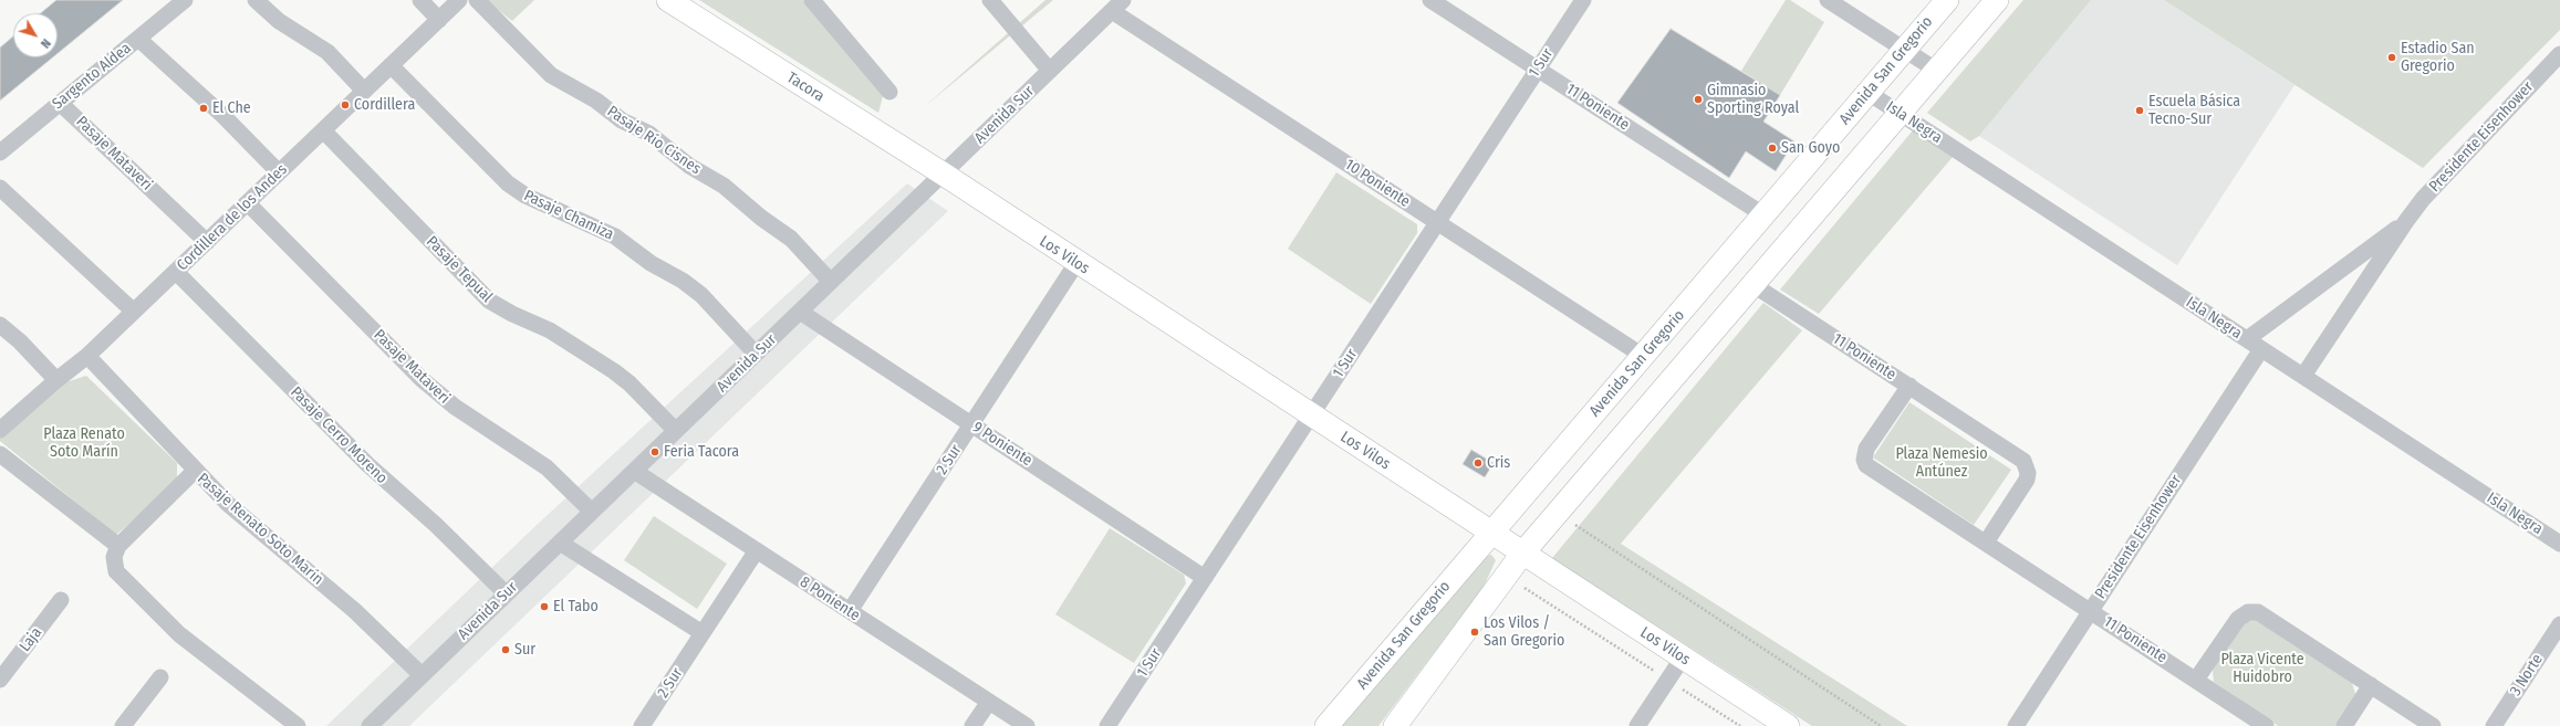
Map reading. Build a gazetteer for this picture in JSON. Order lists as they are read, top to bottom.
{
  "streets": {
    "main road": ["Avenida San Gregorio", "Tacora", "Los Vilos"],
    "street": [
      "1 Sur",
      "Sargento Aldea",
      "11 Poniente",
      "Avenida Sur",
      "Isla Negra",
      "Presidente Eisenhower",
      "Pasaje Río Cisnes",
      "Pasaje Mataveri",
      "10 Poniente",
      "Pasaje Chamiza",
      "Cordillera de los Andes",
      "Pasaje Tepual",
      "Pasaje Cerro Moreno",
      "9 Poniente",
      "2 Sur",
      "Pasaje Renato Soto Marín",
      "8 Poniente",
      "Laja",
      "3 Norte"
    ]
  },
  "crossings": [
    ["1 Sur", "11 Poniente"],
    ["1 Sur", "10 Poniente"],
    ["1 Sur", "Los Vilos"],
    ["1 Sur", "9 Poniente"],
    ["Avenida San Gregorio", "11 Poniente"],
    ["Avenida San Gregorio", "Isla Negra"],
    ["Avenida San Gregorio", "10 Poniente"],
    ["Avenida San Gregorio", "Los Vilos"],
    ["Sargento Aldea", "Pasaje Mataveri"],
    ["Tacora", "Avenida Sur"],
    ["Tacora", "Los Vilos"],
    ["11 Poniente", "Presidente Eisenhower"],
    ["Avenida Sur", "Pasaje Río Cisnes"],
    ["Avenida Sur", "Pasaje Mataveri"],
    ["Avenida Sur", "10 Poniente"],
    ["Avenida Sur", "Pasaje Chamiza"],
    ["Avenida Sur", "Los Vilos"],
    ["Avenida Sur", "Pasaje Tepual"],
    ["Avenida Sur", "Pasaje Cerro Moreno"],
    ["Avenida Sur", "9 Poniente"],
    ["Avenida Sur", "Pasaje Renato Soto Marín"],
    ["Avenida Sur", "8 Poniente"],
    ["Isla Negra", "Presidente Eisenhower"],
    ["Pasaje Mataveri", "Cordillera de los Andes"],
    ["Pasaje Chamiza", "Cordillera de los Andes"],
    ["Cordillera de los Andes", "Pasaje Tepual"],
    ["Cordillera de los Andes", "Pasaje Cerro Moreno"],
    ["Cordillera de los Andes", "Pasaje Renato Soto Marín"],
    ["Los Vilos", "2 Sur"],
    ["9 Poniente", "2 Sur"],
    ["2 Sur", "8 Poniente"]
  ],
  "parks": ["Plaza Renato Soto Marín", "Plaza Nemesio Antúnez", "Plaza Vicente Huidobro"],
  "places": [
    "Estadio San Gregorio",
    "Gimnasio Sporting Royal",
    "Cordillera",
    "El Che",
    "Escuela Básica Tecno-Sur",
    "San Goyo",
    "Feria Tacora",
    "Cris",
    "El Tabo",
    "Los Vilos / San Gregorio",
    "Sur"
  ],
  "north": "bottom right"
}
